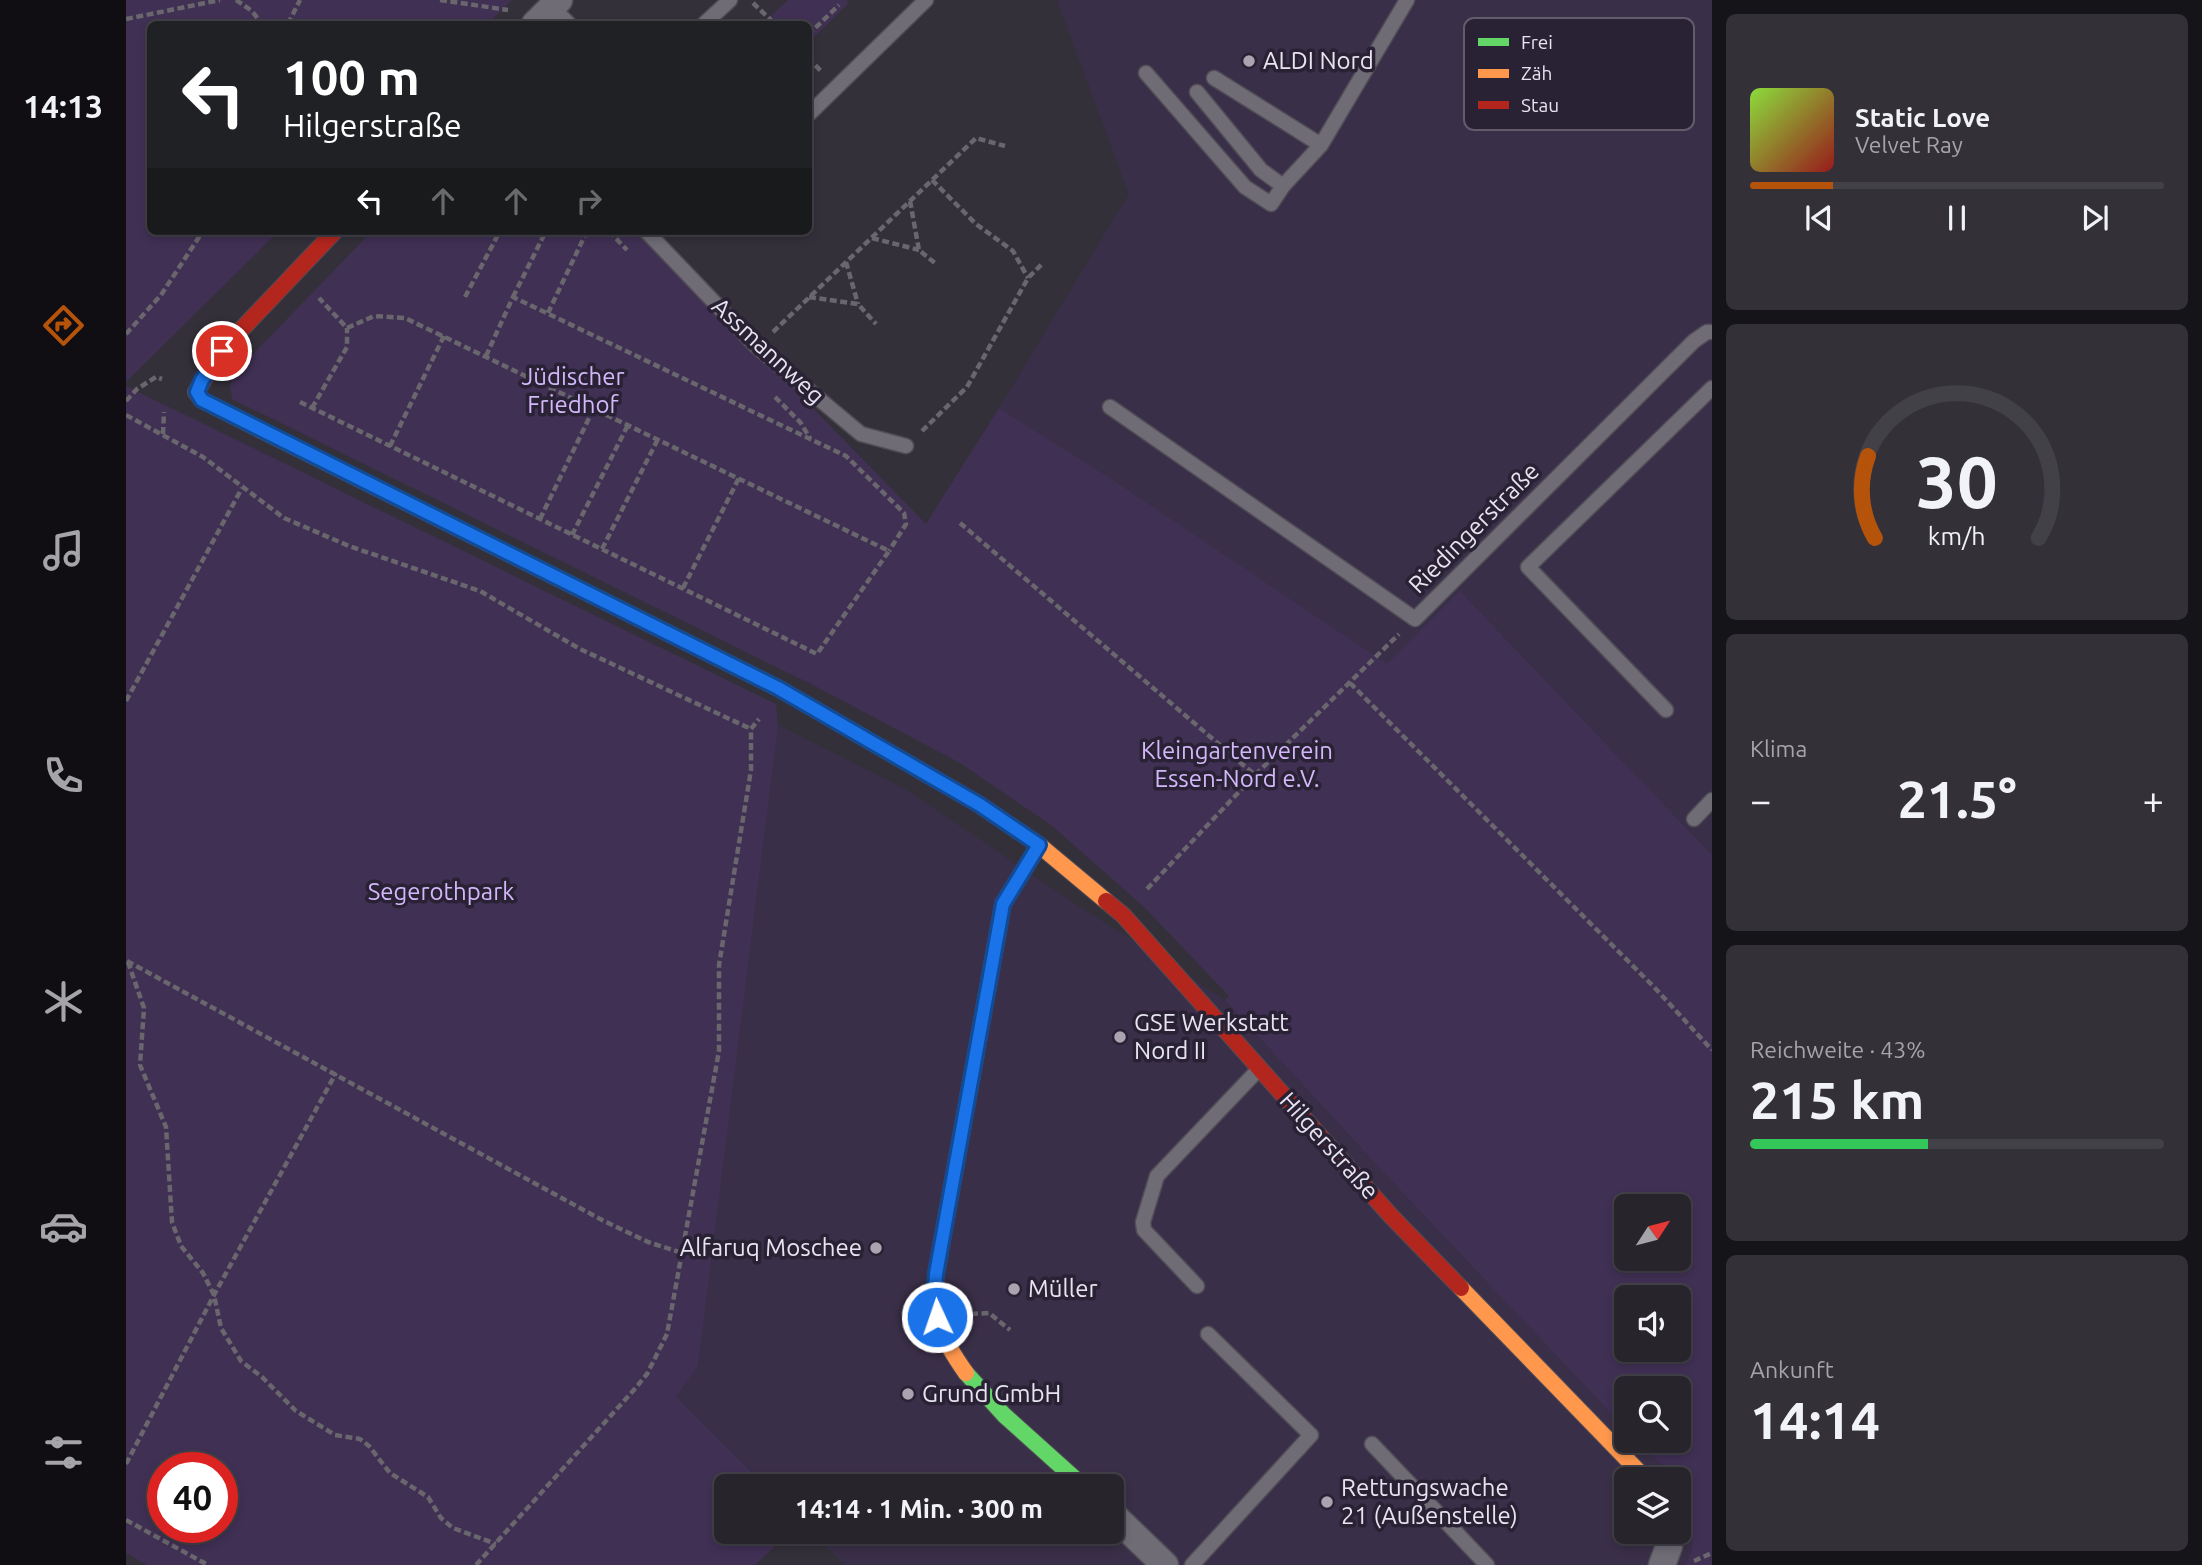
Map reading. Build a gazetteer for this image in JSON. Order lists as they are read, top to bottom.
{
  "streets": {
    "street": ["Hilgerstraße"],
    "lane": ["Assmannweg", "Riedingerstraße"]
  },
  "parks": ["Jüdischer Friedhof", "Kleingartenverein Essen-Nord e.V.", "Segerothpark"],
  "places": [
    "ALDI Nord",
    "GSE Werkstatt Nord II",
    "Alfaruq Moschee",
    "Müller",
    "Grund GmbH",
    "Rettungswache 21 (Außenstelle)"
  ],
  "legend": ["Frei", "Zäh", "Stau"],
  "north": "top right",
  "page": {
    "tabs": "14:13",
    "turn": ["100 m", "Hilgerstraße"],
    "song": ["Static Love", "Velvet Ray"],
    "tile": [
      "Klima",
      ["Reichweite · 43%", "215 km"],
      ["Ankunft", "14:14"]
    ],
    "heat": ["−", "21.5°", "+"],
    "limit": "40",
    "trip": "14:14 · 1 Min. · 300 m",
    "gauge": ["30", "km/h"]
  }
}
